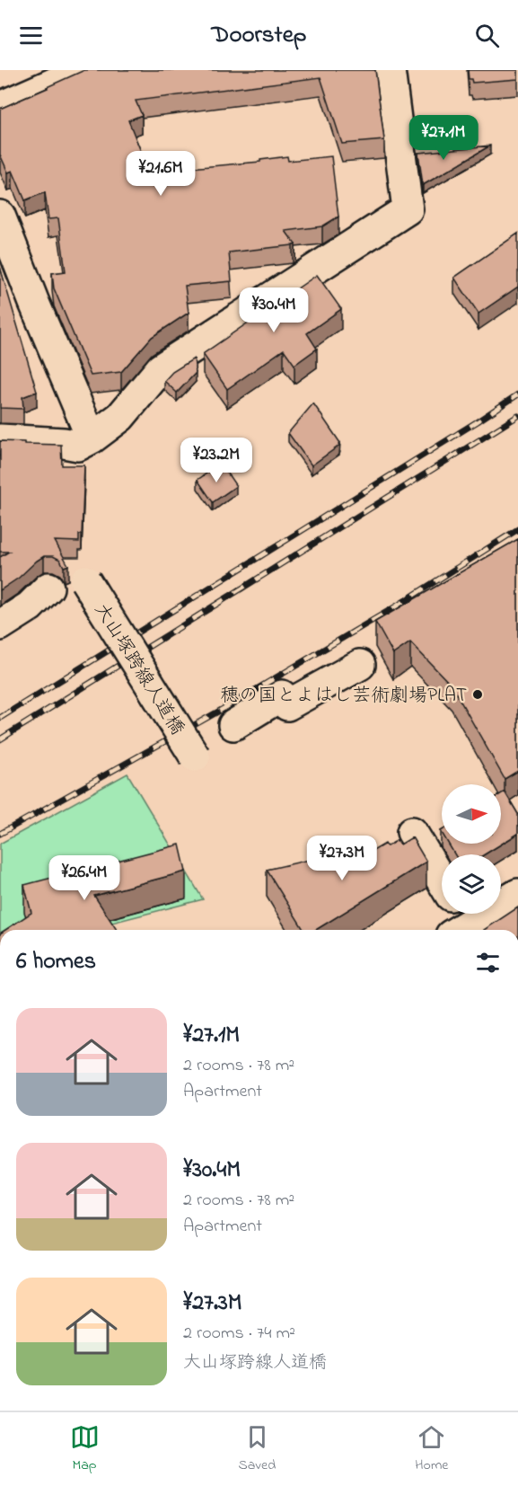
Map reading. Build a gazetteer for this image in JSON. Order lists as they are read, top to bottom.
{
  "streets": {
    "street": ["大山塚跨線人道橋"]
  },
  "places": ["穂の国とよはし芸術劇場PLAT"],
  "north": "right",
  "page": {
    "header": "Doorstep",
    "price": [
      "¥27.1M",
      "¥21.6M",
      "¥30.4M",
      "¥23.2M",
      "¥27.3M",
      "¥26.4M"
    ],
    "heading": "6 homes",
    "list": [
      {
        "name": "¥27.1M",
        "note": "2 rooms · 78 m² · Apartment"
      },
      {
        "name": "¥30.4M",
        "note": "2 rooms · 78 m² · Apartment"
      },
      {
        "name": "¥27.3M",
        "note": "2 rooms · 74 m² · 大山塚跨線人道橋"
      }
    ],
    "tabs": ["Map", "Saved", "Home"]
  }
}
